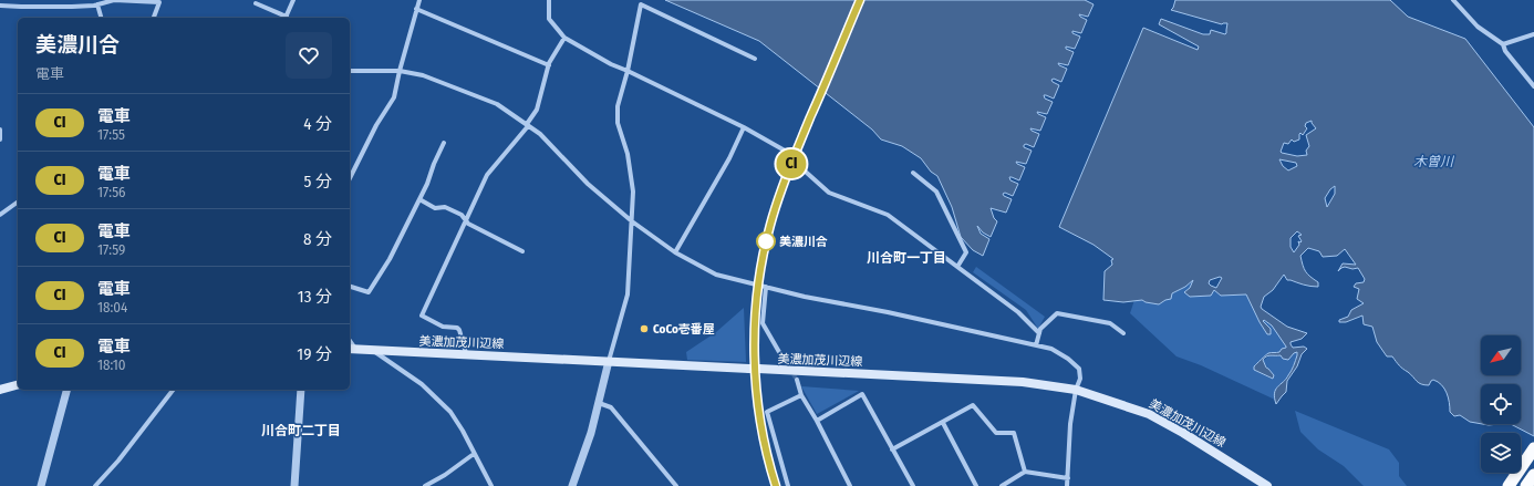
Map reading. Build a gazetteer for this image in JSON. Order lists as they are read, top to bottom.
{
  "streets": {
    "main road": ["美濃加茂川辺線"]
  },
  "districts": ["川合町一丁目", "川合町二丁目"],
  "water": ["木曽川"],
  "places": ["美濃川合", "CoCo壱番屋"],
  "north": "bottom left",
  "page": {
    "on_map": "CI",
    "heading": ["美濃川合", "電車"],
    "list": [
      {
        "mark": "CI",
        "name": "電車",
        "note": "17:55",
        "value": "4 分"
      },
      {
        "mark": "CI",
        "name": "電車",
        "note": "17:56",
        "value": "5 分"
      },
      {
        "mark": "CI",
        "name": "電車",
        "note": "17:59",
        "value": "8 分"
      },
      {
        "mark": "CI",
        "name": "電車",
        "note": "18:04",
        "value": "13 分"
      },
      {
        "mark": "CI",
        "name": "電車",
        "note": "18:10",
        "value": "19 分"
      }
    ]
  }
}
